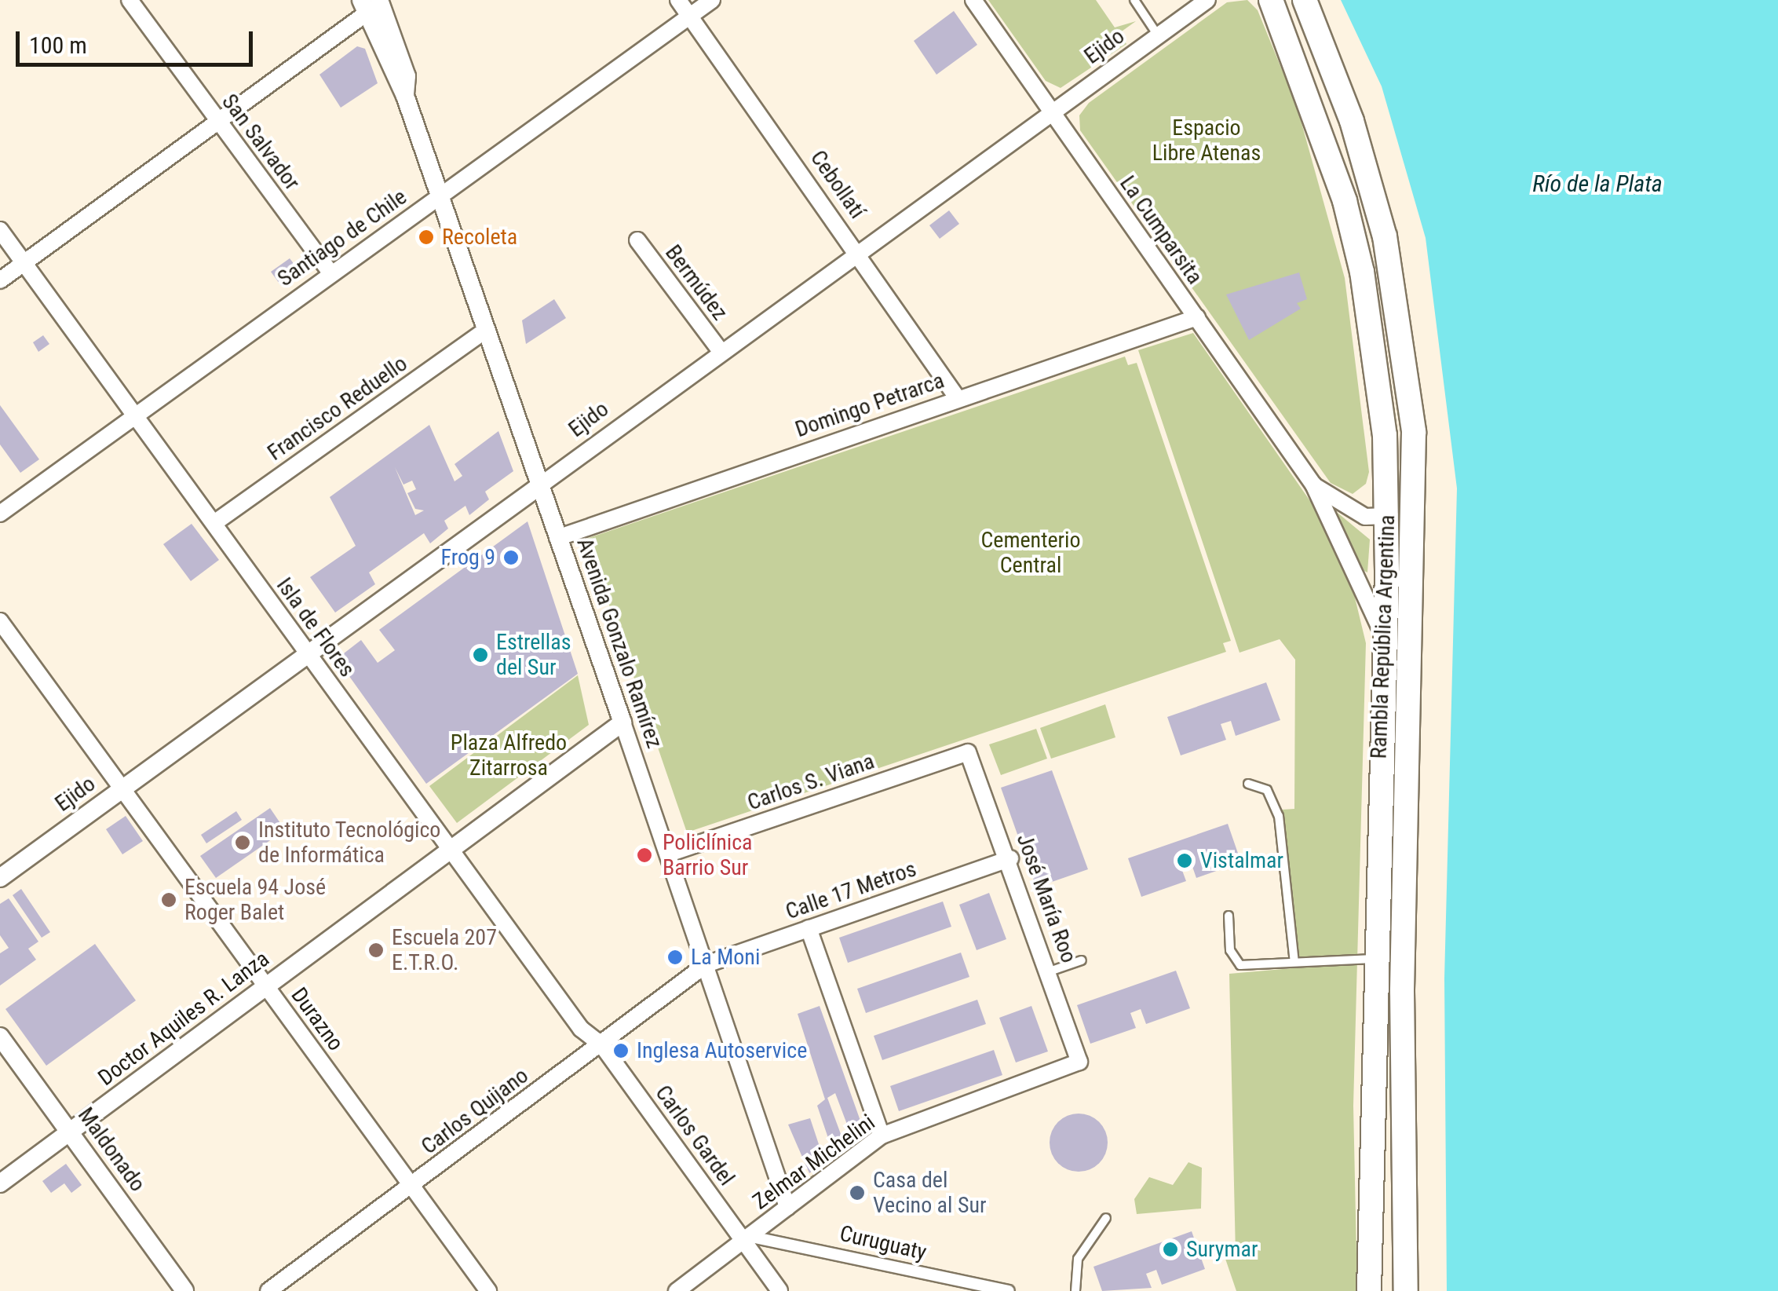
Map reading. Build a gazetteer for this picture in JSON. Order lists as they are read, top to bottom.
{
  "streets": {
    "main road": ["Rambla República Argentina"],
    "street": [
      "Ejido",
      "San Salvador",
      "Cebollatí",
      "La Cumparsita",
      "Santiago de Chile",
      "Bermúdez",
      "Domingo Petrarca",
      "Francisco Reduello",
      "Isla de Flores",
      "Avenida Gonzalo Ramírez",
      "Carlos S. Viana",
      "Calle 17 Metros",
      "José María Roo",
      "Doctor Aquiles R. Lanza",
      "Durazno",
      "Carlos Quijano",
      "Carlos Gardel",
      "Maldonado",
      "Zelmar Michelini",
      "Curuguaty"
    ]
  },
  "crossings": [
    ["Ejido", "Cebollatí"],
    ["Ejido", "La Cumparsita"],
    ["Ejido", "Bermúdez"],
    ["Ejido", "Isla de Flores"],
    ["Ejido", "Avenida Gonzalo Ramírez"],
    ["Ejido", "Durazno"],
    ["San Salvador", "Santiago de Chile"],
    ["Cebollatí", "Santiago de Chile"],
    ["Cebollatí", "Domingo Petrarca"],
    ["La Cumparsita", "Domingo Petrarca"],
    ["La Cumparsita", "Rambla República Argentina"],
    ["Santiago de Chile", "Isla de Flores"],
    ["Santiago de Chile", "Avenida Gonzalo Ramírez"],
    ["Domingo Petrarca", "Avenida Gonzalo Ramírez"],
    ["Francisco Reduello", "Isla de Flores"],
    ["Francisco Reduello", "Avenida Gonzalo Ramírez"],
    ["Isla de Flores", "Doctor Aquiles R. Lanza"],
    ["Isla de Flores", "Carlos Quijano"],
    ["Isla de Flores", "Carlos Gardel"],
    ["Avenida Gonzalo Ramírez", "Carlos S. Viana"],
    ["Avenida Gonzalo Ramírez", "Calle 17 Metros"],
    ["Avenida Gonzalo Ramírez", "Doctor Aquiles R. Lanza"],
    ["Avenida Gonzalo Ramírez", "Carlos Quijano"],
    ["Avenida Gonzalo Ramírez", "Zelmar Michelini"],
    ["Carlos S. Viana", "José María Roo"],
    ["Calle 17 Metros", "José María Roo"],
    ["Calle 17 Metros", "Carlos Quijano"],
    ["José María Roo", "Zelmar Michelini"],
    ["Doctor Aquiles R. Lanza", "Durazno"],
    ["Doctor Aquiles R. Lanza", "Maldonado"],
    ["Durazno", "Carlos Quijano"],
    ["Carlos Quijano", "Carlos Gardel"],
    ["Carlos Gardel", "Zelmar Michelini"],
    ["Carlos Gardel", "Curuguaty"],
    ["Zelmar Michelini", "Curuguaty"]
  ],
  "water": ["Río de la Plata"],
  "parks": ["Espacio Libre Atenas", "Cementerio Central", "Plaza Alfredo Zitarrosa"],
  "places": [
    "Recoleta",
    "Frog 9",
    "Estrellas del Sur",
    "Instituto Tecnológico de Informática",
    "Policlínica Barrio Sur",
    "Vistalmar",
    "Escuela 94 José Roger Balet",
    "Escuela 207 E.T.R.O.",
    "La Moni",
    "Inglesa Autoservice",
    "Casa del Vecino al Sur",
    "Surymar"
  ],
  "scale_bar": "100 m"
}
